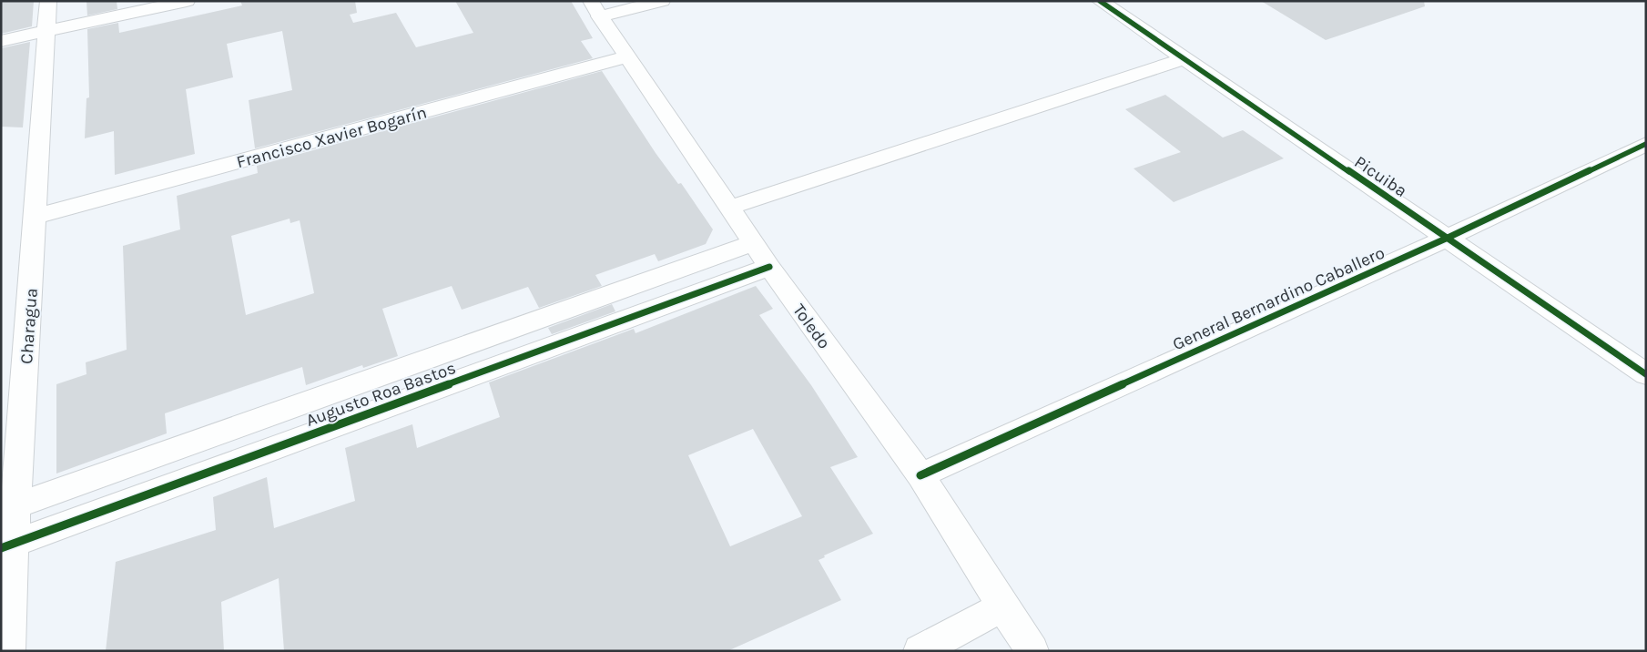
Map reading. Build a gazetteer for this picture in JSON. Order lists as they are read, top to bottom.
{
  "streets": {
    "street": [
      "Francisco Xavier Bogarín",
      "Picuiba",
      "General Bernardino Caballero",
      "Charagua",
      "Toledo",
      "Augusto Roa Bastos"
    ]
  },
  "crossings": [
    ["Francisco Xavier Bogarín", "Charagua"],
    ["Francisco Xavier Bogarín", "Toledo"],
    ["Picuiba", "General Bernardino Caballero"],
    ["General Bernardino Caballero", "Toledo"],
    ["Charagua", "Augusto Roa Bastos"],
    ["Toledo", "Augusto Roa Bastos"]
  ]
}
